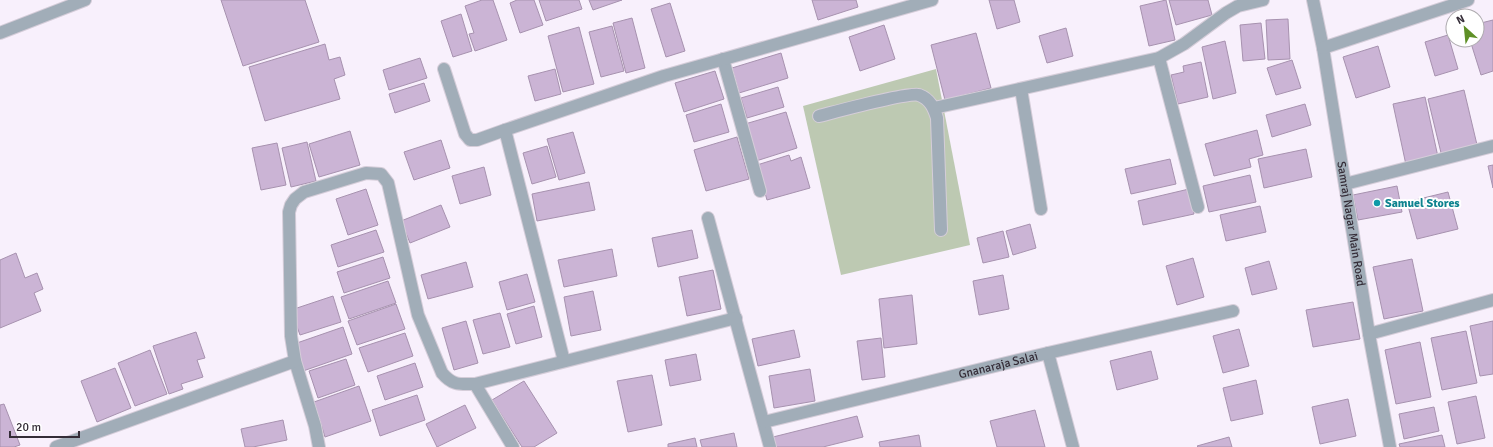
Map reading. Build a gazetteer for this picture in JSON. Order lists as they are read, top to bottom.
{
  "streets": {
    "street": ["Samraj Nagar Main Road", "Gnanaraja Salai"]
  },
  "places": ["Samuel Stores"],
  "scale_bar": "20 m",
  "north": "top left"
}
